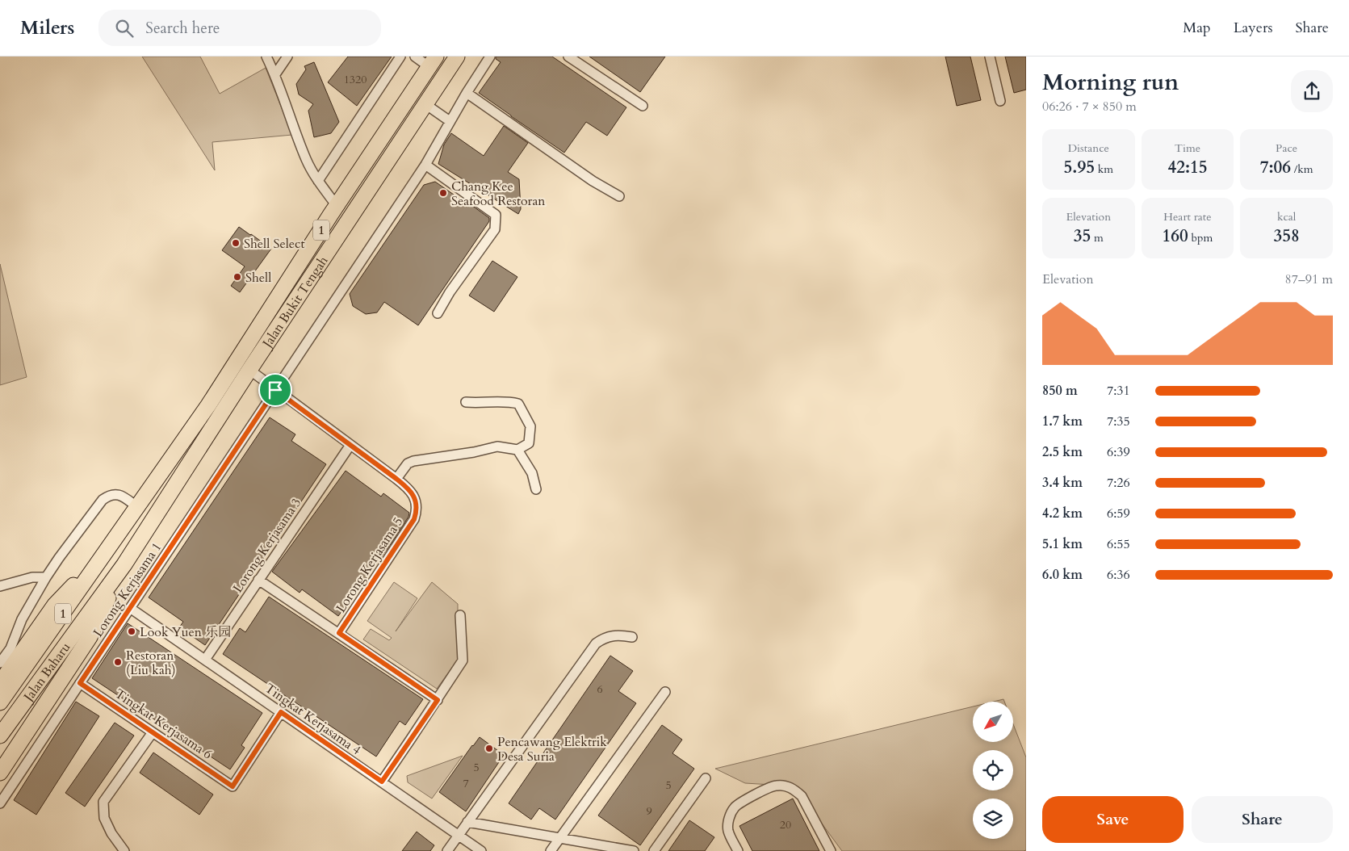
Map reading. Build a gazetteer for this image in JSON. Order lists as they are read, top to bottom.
{
  "streets": {
    "highway": ["1", "Jalan Bukit Tengah", "Jalan Baharu"],
    "street": [
      "Lorong Kerjasama 3",
      "Lorong Kerjasama 5",
      "Lorong Kerjasama 1",
      "Tingkat Kerjasama 4",
      "Tingkat Kerjasama 6"
    ]
  },
  "crossings": [
    ["Jalan Bukit Tengah", "Jalan Baharu"],
    ["Lorong Kerjasama 3", "Tingkat Kerjasama 4"],
    ["Lorong Kerjasama 1", "Tingkat Kerjasama 4"],
    ["Lorong Kerjasama 1", "Tingkat Kerjasama 6"],
    ["Tingkat Kerjasama 4", "Tingkat Kerjasama 6"]
  ],
  "places": [
    "Chang Kee Seafood Restoran",
    "Shell Select",
    "Shell",
    "Look Yuen 乐园",
    "Restoran (Liu kah)",
    "Pencawang Elektrik Desa Suria"
  ],
  "house_numbers": [
    "1320",
    "6",
    "5",
    "7",
    "5",
    "9",
    "20"
  ],
  "north": "bottom left",
  "page": {
    "header": "Milers",
    "search": "Search here",
    "nav": ["Map", "Layers", "Share"],
    "heading": ["Morning run", "06:26 · 7 × 850 m"],
    "stats": [
      ["Distance", "5.95 km"],
      ["Time", "42:15"],
      ["Pace", "7:06 /km"],
      ["Elevation", "35 m"],
      ["Heart rate", "160 bpm"],
      ["kcal", "358"]
    ],
    "chart": ["Elevation", "87–91 m"],
    "list": [
      {
        "name": "850 m",
        "note": "7:31"
      },
      {
        "name": "1.7 km",
        "note": "7:35"
      },
      {
        "name": "2.5 km",
        "note": "6:39"
      },
      {
        "name": "3.4 km",
        "note": "7:26"
      },
      {
        "name": "4.2 km",
        "note": "6:59"
      },
      {
        "name": "5.1 km",
        "note": "6:55"
      },
      {
        "name": "6.0 km",
        "note": "6:36"
      }
    ],
    "buttons": ["Save", "Share"]
  }
}
